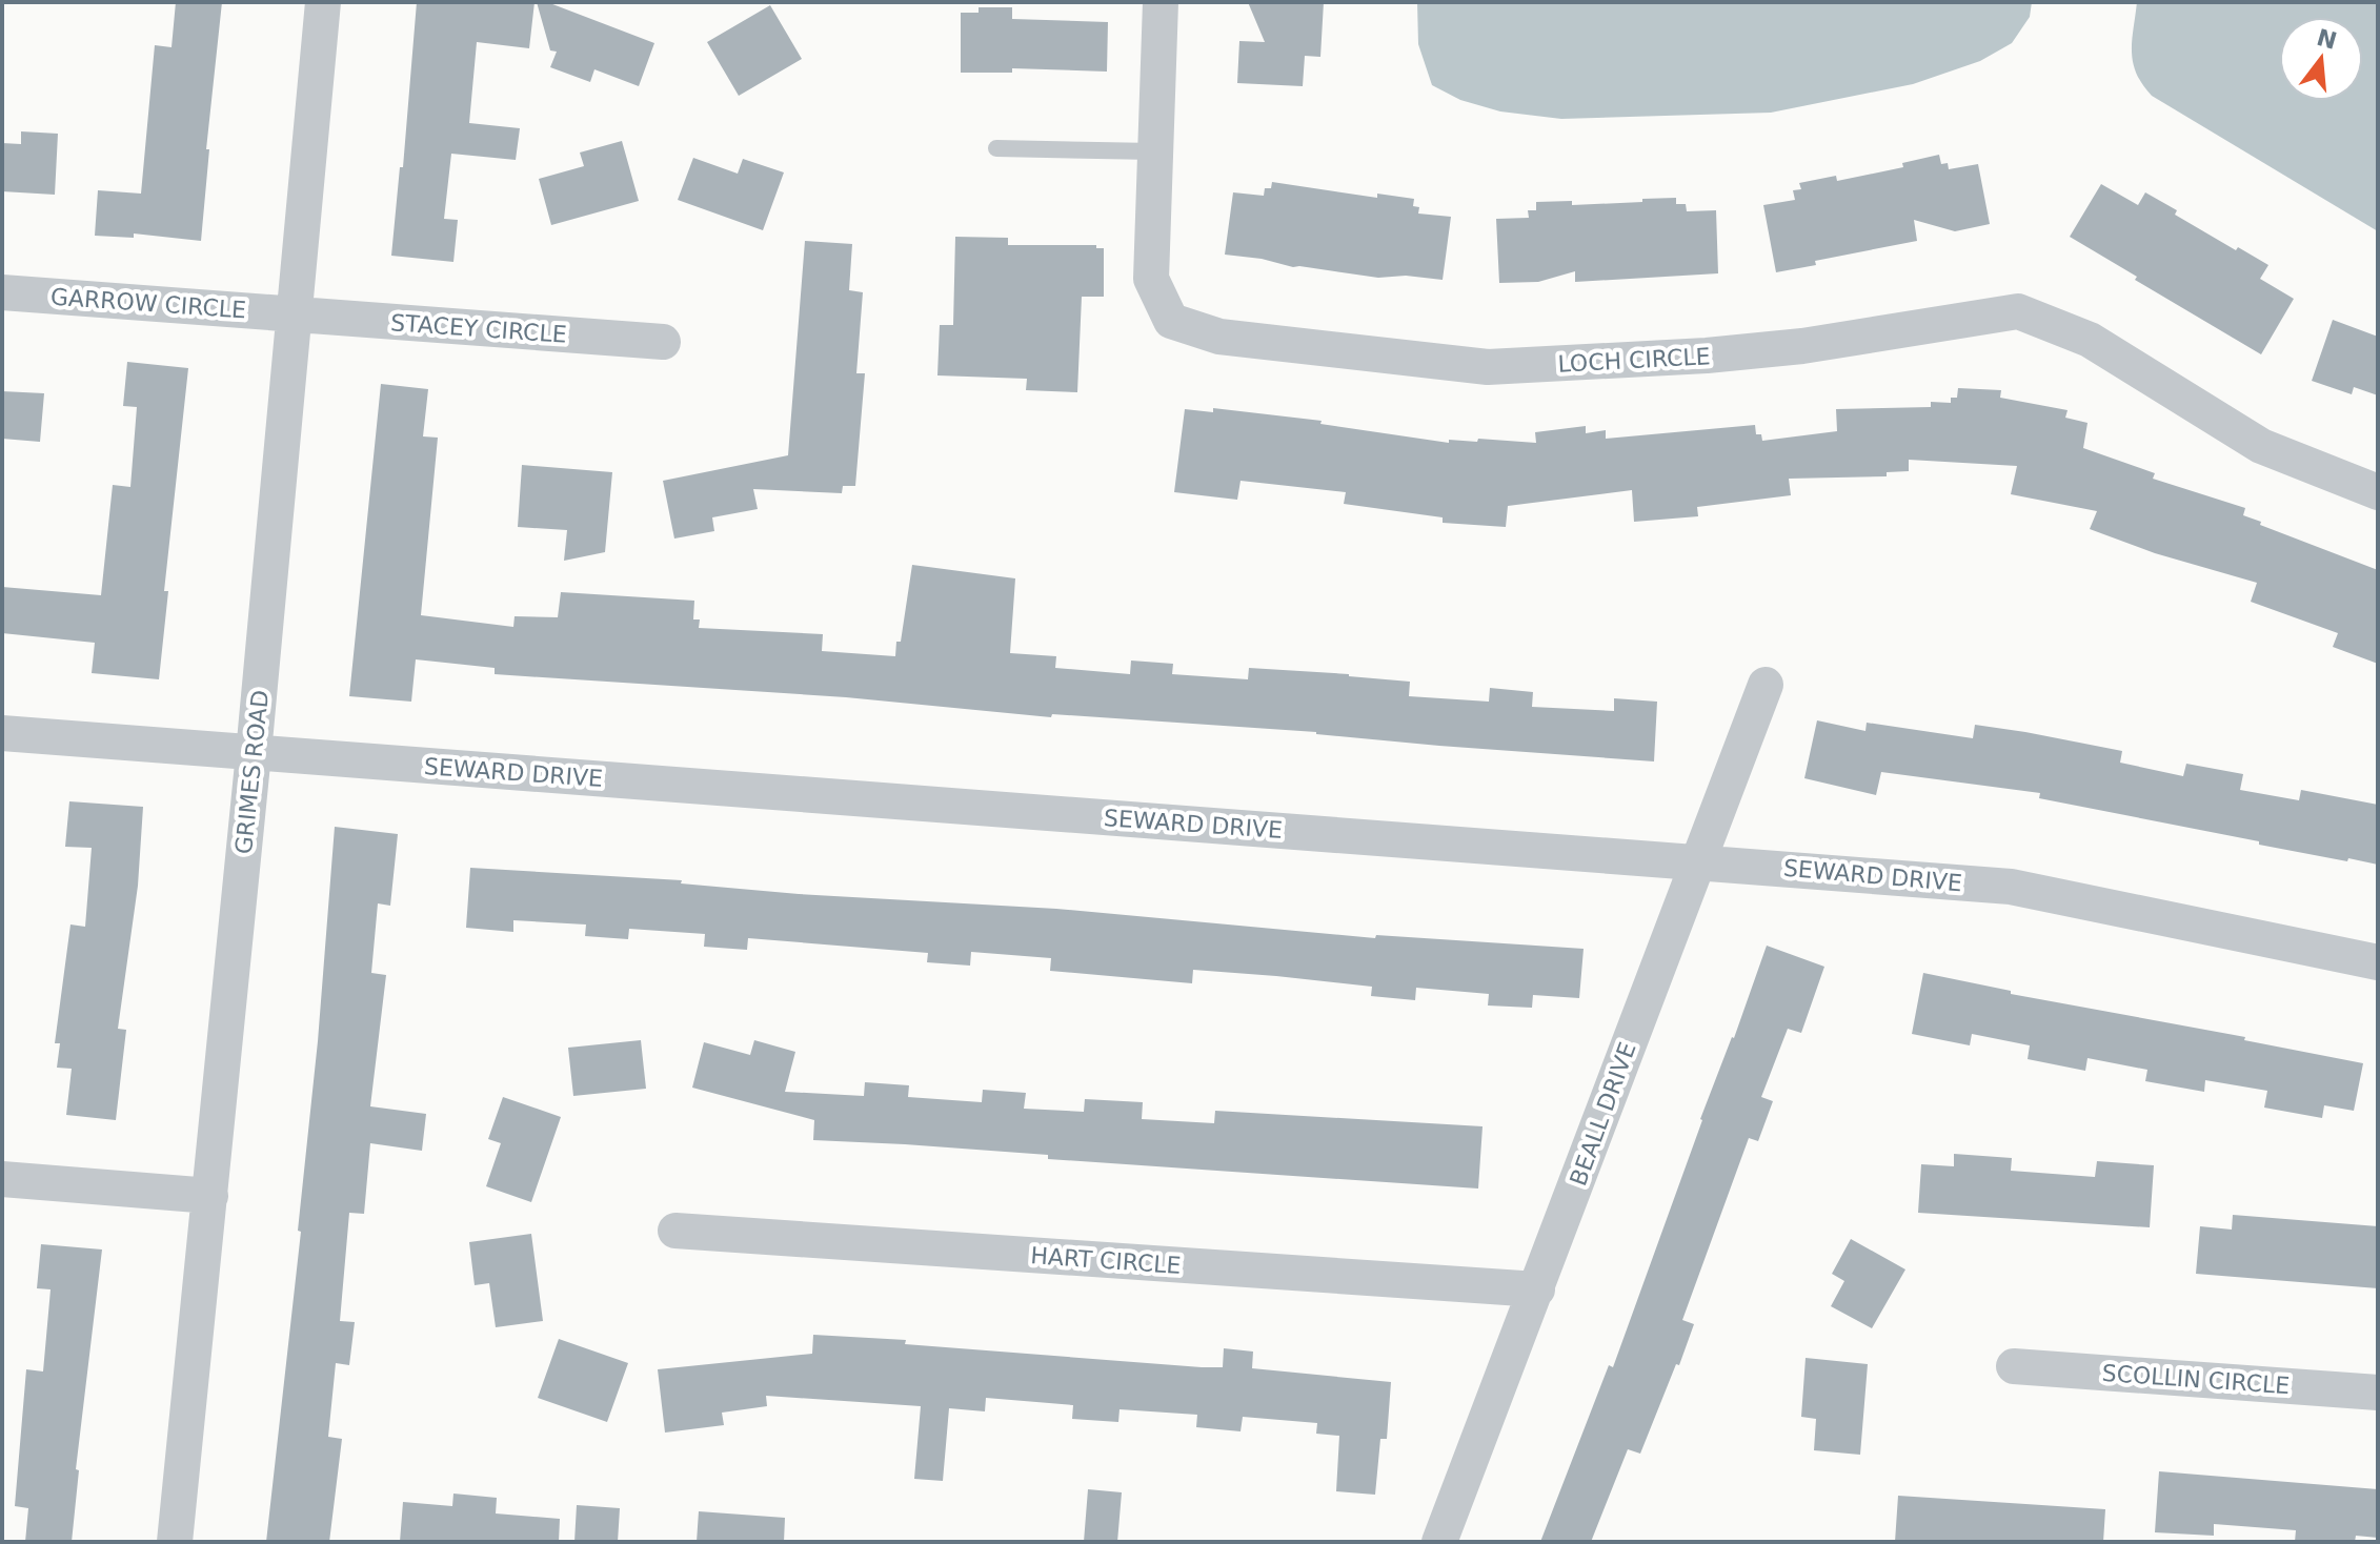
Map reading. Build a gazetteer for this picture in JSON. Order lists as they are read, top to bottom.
{
  "streets": {
    "street": [
      "GARROW CIRCLE",
      "STACEY CIRCLE",
      "LOCH CIRCLE",
      "GRIMES ROAD",
      "SEWARD DRIVE",
      "BEALL DRIVE",
      "HART CIRCLE",
      "SCOLLIN CIRCLE"
    ]
  },
  "crossings": [
    ["GARROW CIRCLE", "STACEY CIRCLE"],
    ["GARROW CIRCLE", "GRIMES ROAD"],
    ["STACEY CIRCLE", "GRIMES ROAD"],
    ["GRIMES ROAD", "SEWARD DRIVE"],
    ["SEWARD DRIVE", "BEALL DRIVE"],
    ["BEALL DRIVE", "HART CIRCLE"]
  ],
  "north": "top"
}
